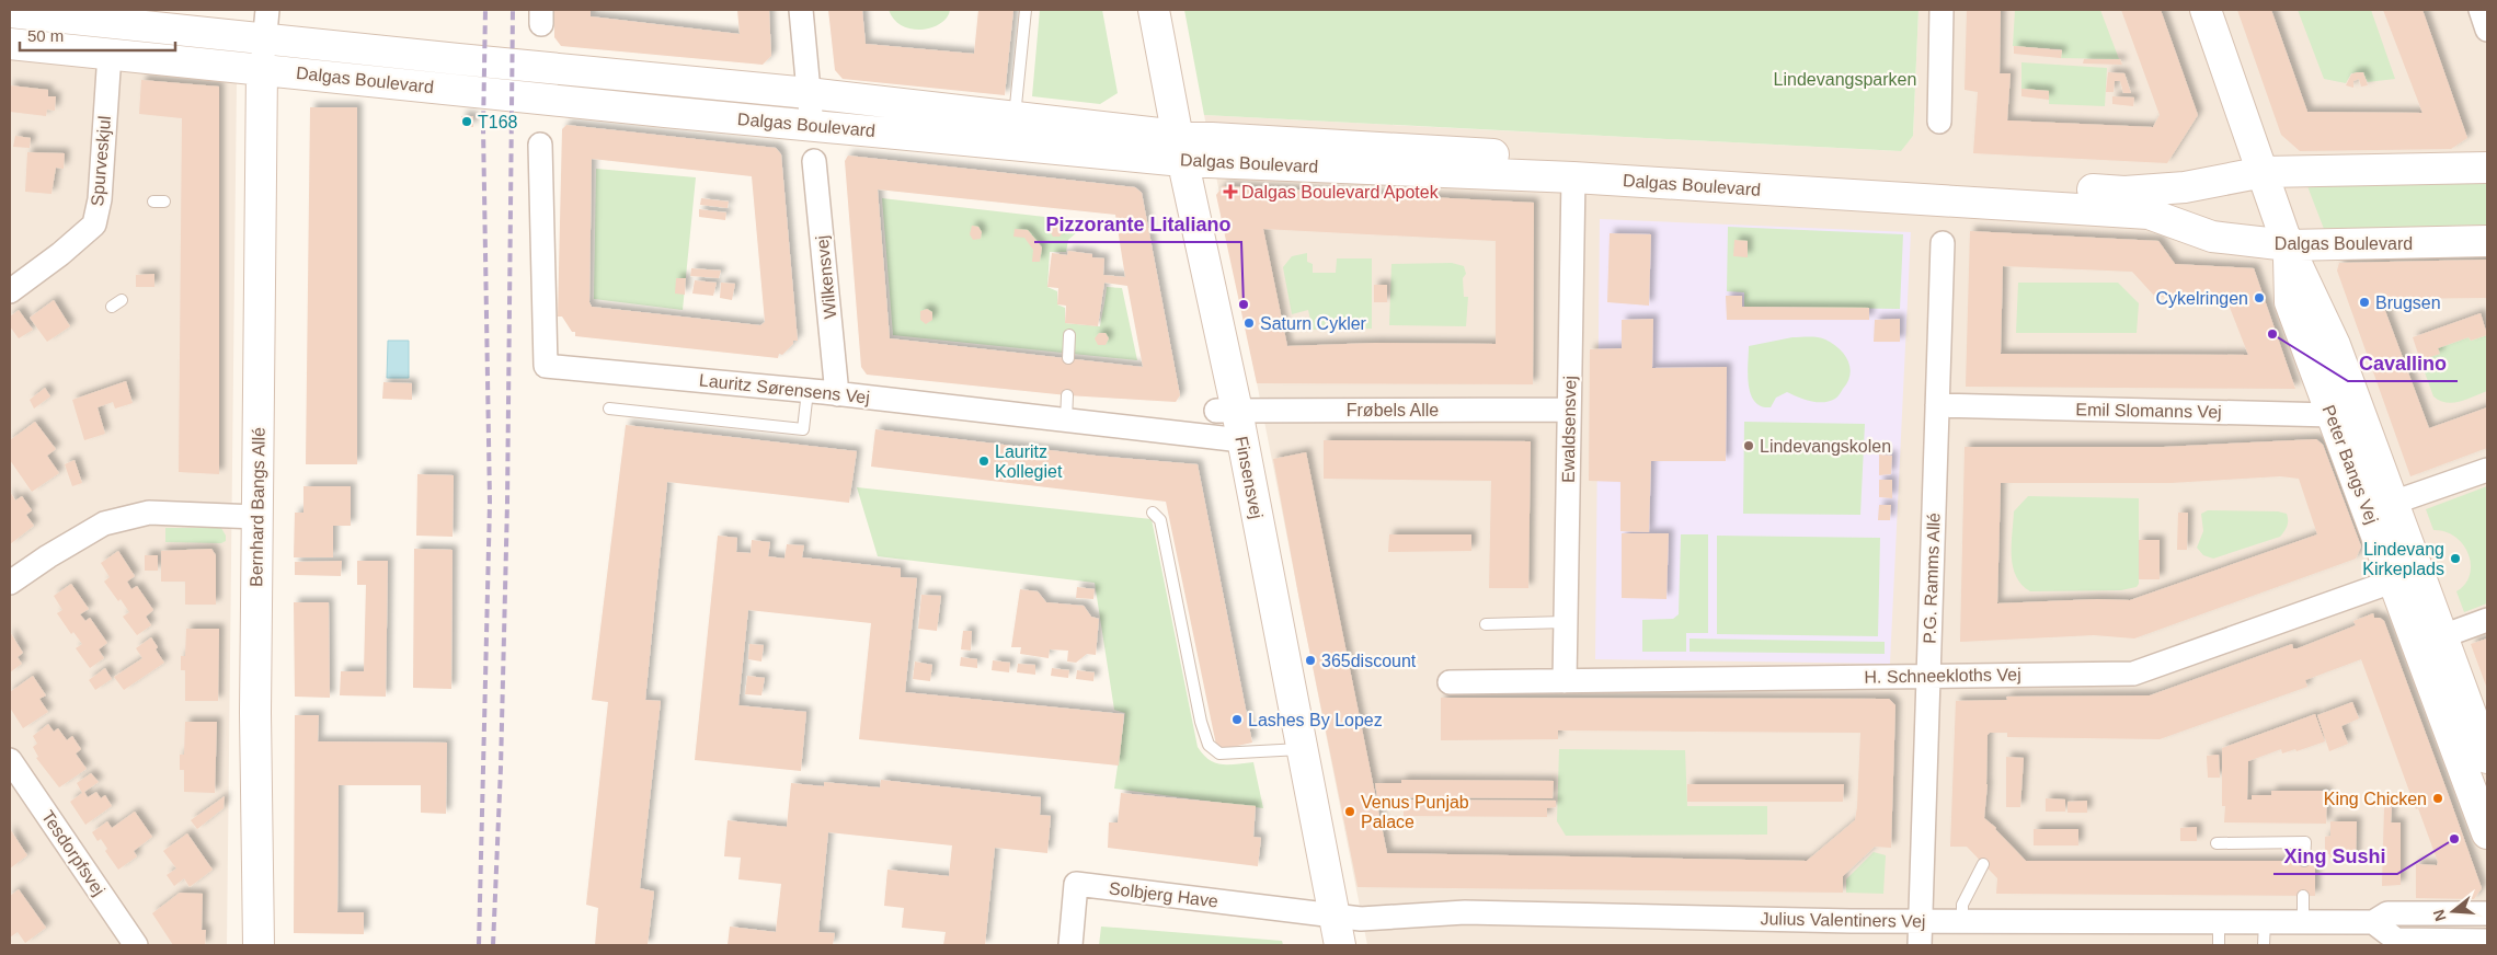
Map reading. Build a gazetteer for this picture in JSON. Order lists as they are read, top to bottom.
{
  "streets": {
    "street": [
      "Dalgas Boulevard",
      "Spurveskjul",
      "Wilkensvej",
      "Lauritz Sørensens Vej",
      "Frøbels Alle",
      "Emil Slomanns Vej",
      "Ewaldsensvej",
      "Peter Bangs Vej",
      "Finsensvej",
      "Bernhard Bangs Allé",
      "P.G. Ramms Allé",
      "H. Schneekloths Vej",
      "Tesdorpfsvej",
      "Solbjerg Have",
      "Julius Valentiners Vej"
    ]
  },
  "crossings": [
    ["Dalgas Boulevard", "Spurveskjul"],
    ["Dalgas Boulevard", "Ewaldsensvej"],
    ["Dalgas Boulevard", "Peter Bangs Vej"],
    ["Dalgas Boulevard", "Finsensvej"],
    ["Dalgas Boulevard", "Bernhard Bangs Allé"],
    ["Wilkensvej", "Lauritz Sørensens Vej"],
    ["Lauritz Sørensens Vej", "Frøbels Alle"],
    ["Lauritz Sørensens Vej", "Finsensvej"],
    ["Frøbels Alle", "Ewaldsensvej"],
    ["Frøbels Alle", "Finsensvej"],
    ["Emil Slomanns Vej", "Peter Bangs Vej"],
    ["Emil Slomanns Vej", "P.G. Ramms Allé"],
    ["Ewaldsensvej", "H. Schneekloths Vej"],
    ["Peter Bangs Vej", "H. Schneekloths Vej"],
    ["Finsensvej", "Solbjerg Have"],
    ["Finsensvej", "Julius Valentiners Vej"],
    ["P.G. Ramms Allé", "H. Schneekloths Vej"],
    ["P.G. Ramms Allé", "Julius Valentiners Vej"],
    ["Solbjerg Have", "Julius Valentiners Vej"]
  ],
  "parks": ["Lindevangsparken"],
  "places": {
    "other": [
      "T168",
      "Cykelringen",
      "Brugsen",
      "Pizzorante Litaliano",
      "Saturn Cykler",
      "Cavallino",
      "Lindevangskolen",
      "Lauritz Kollegiet",
      "Lindevang Kirkeplads",
      "365discount",
      "Lashes By Lopez",
      "King Chicken",
      "Venus Punjab Palace",
      "Xing Sushi"
    ],
    "health": ["Dalgas Boulevard Apotek"]
  },
  "scale_bar": "50 m",
  "north": "left"
}
